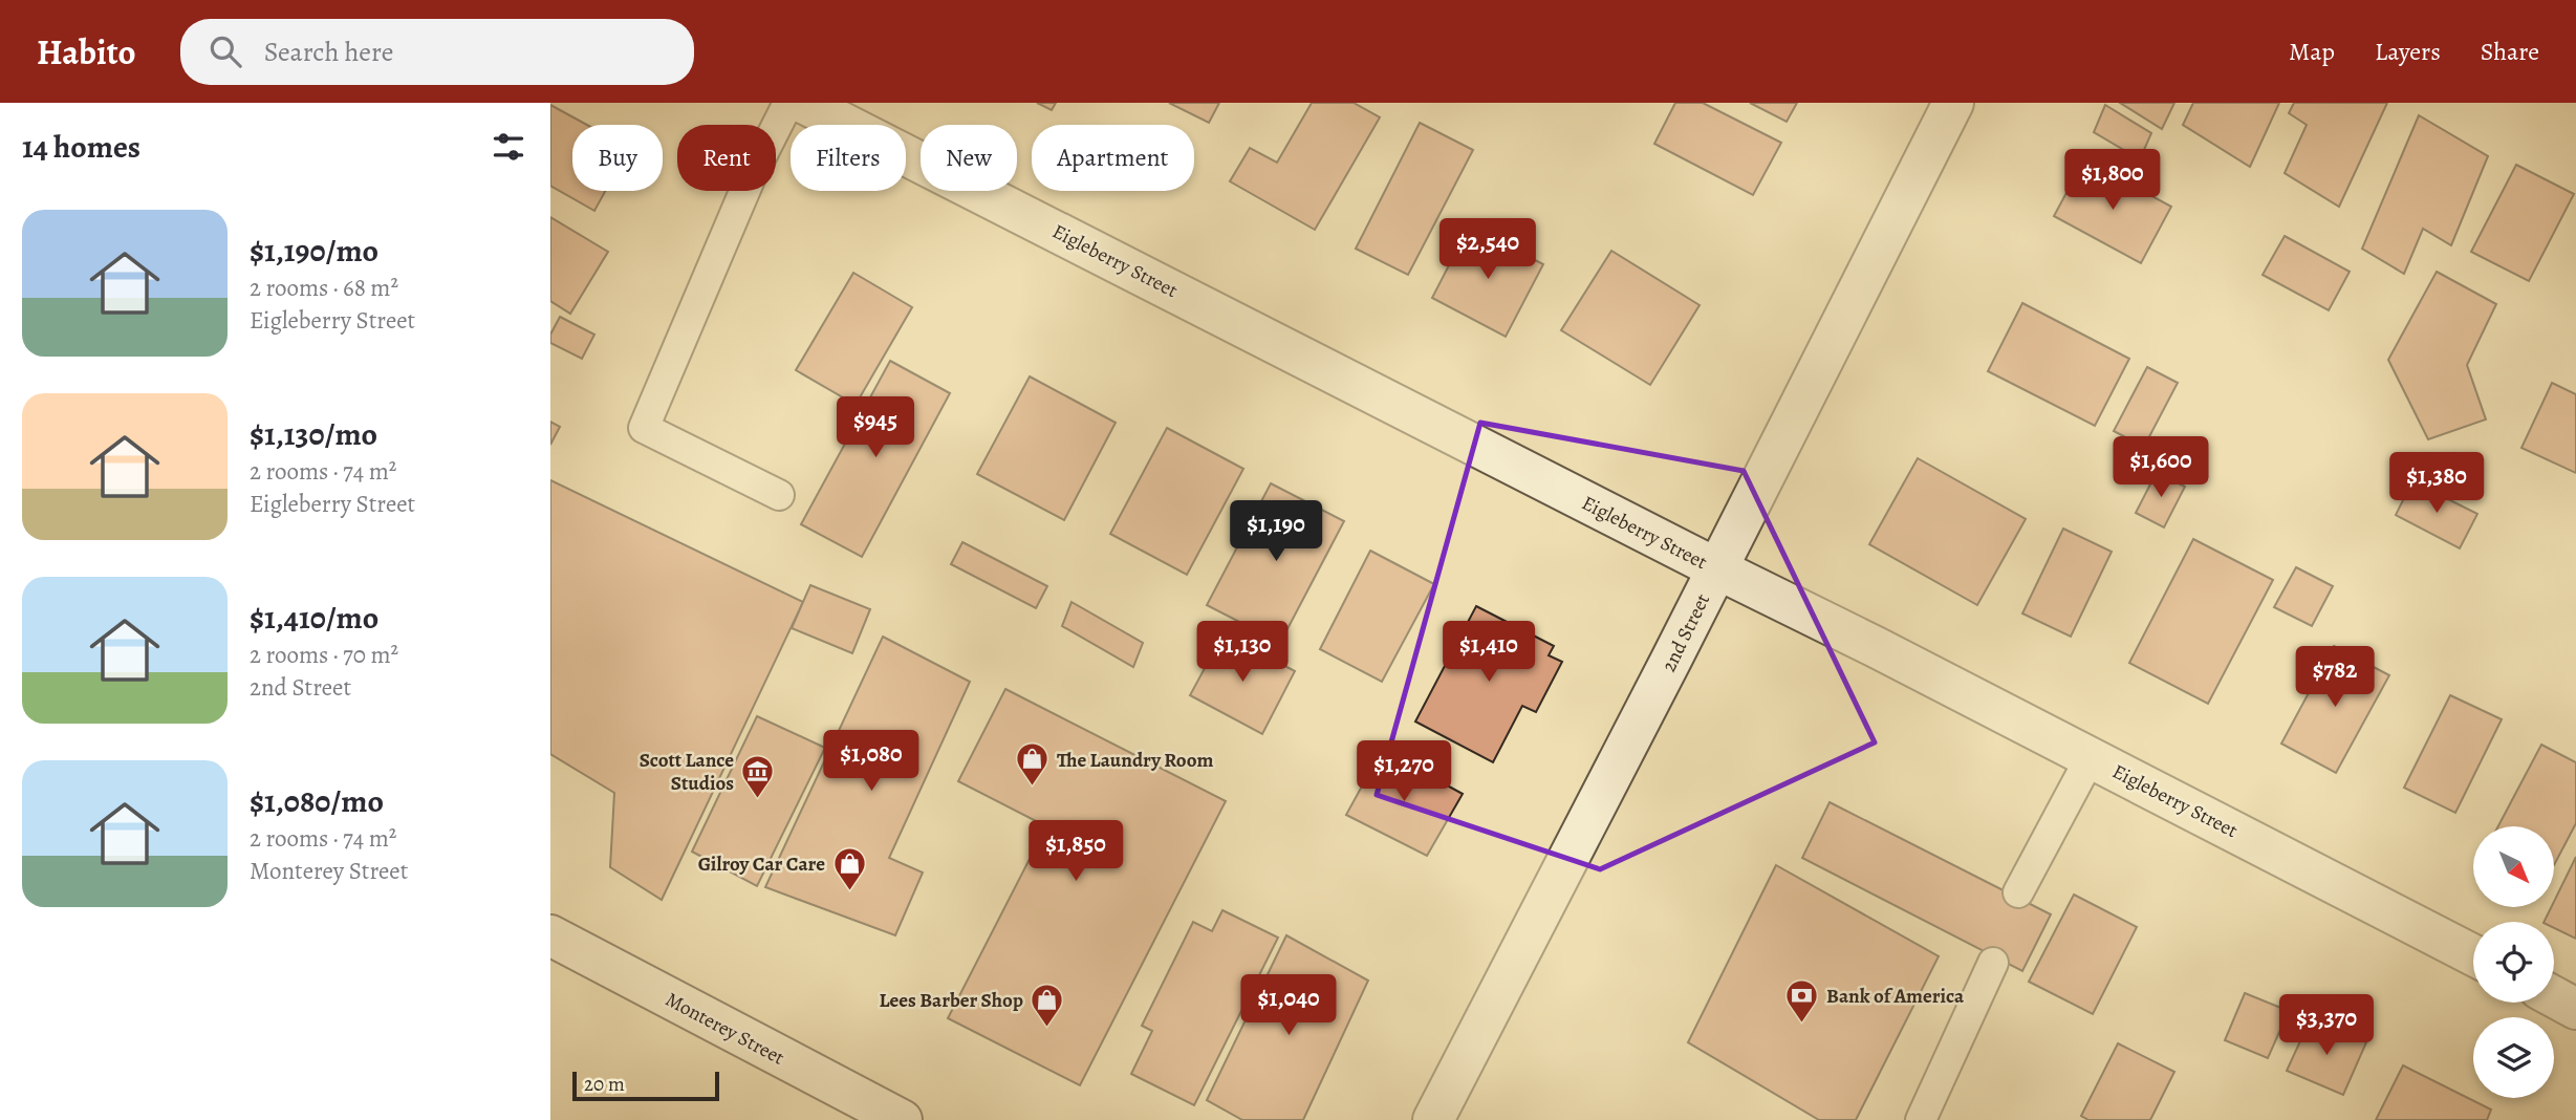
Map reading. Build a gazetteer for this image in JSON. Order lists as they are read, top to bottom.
{
  "streets": {
    "street": ["Eigleberry Street", "2nd Street", "Monterey Street"]
  },
  "crossings": [
    ["Eigleberry Street", "2nd Street"]
  ],
  "places": {
    "shop": ["The Laundry Room", "Gilroy Car Care", "Lees Barber Shop"],
    "museum": ["Scott Lance Studios"],
    "bank": ["Bank of America"]
  },
  "scale_bar": "20 m",
  "north": "bottom right",
  "page": {
    "header": "Habito",
    "search": "Search here",
    "nav": ["Map", "Layers", "Share"],
    "heading": "14 homes",
    "chip": [
      "Buy",
      "Rent",
      "Filters",
      "New",
      "Apartment"
    ],
    "price": [
      "$1,800",
      "$2,540",
      "$945",
      "$1,600",
      "$1,380",
      "$1,190",
      "$1,130",
      "$1,410",
      "$782",
      "$1,080",
      "$1,270",
      "$1,850",
      "$1,040",
      "$3,370"
    ],
    "list": [
      {
        "name": "$1,190/mo",
        "note": "2 rooms · 68 m² · Eigleberry Street"
      },
      {
        "name": "$1,130/mo",
        "note": "2 rooms · 74 m² · Eigleberry Street"
      },
      {
        "name": "$1,410/mo",
        "note": "2 rooms · 70 m² · 2nd Street"
      },
      {
        "name": "$1,080/mo",
        "note": "2 rooms · 74 m² · Monterey Street"
      }
    ],
    "scale": "20 m"
  }
}
